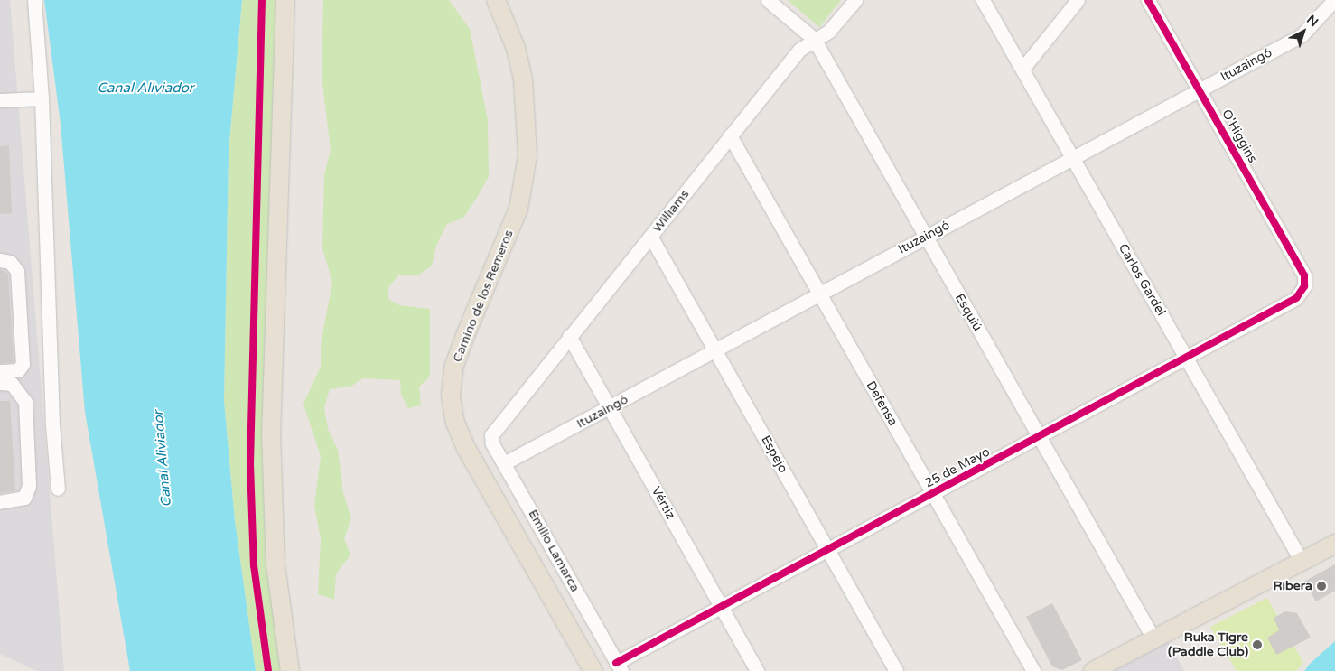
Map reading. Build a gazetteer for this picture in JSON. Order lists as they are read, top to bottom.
{
  "streets": {
    "main road": ["Camino de los Remeros"],
    "street": [
      "Ituzaingó",
      "O'Higgins",
      "Williams",
      "Carlos Gardel",
      "Esquiú",
      "Defensa",
      "Espejo",
      "25 de Mayo",
      "Vértiz",
      "Emilio Lamarca"
    ]
  },
  "crossings": [
    ["Ituzaingó", "O'Higgins"],
    ["Ituzaingó", "Carlos Gardel"],
    ["Ituzaingó", "Esquiú"],
    ["Ituzaingó", "Defensa"],
    ["Ituzaingó", "Espejo"],
    ["Ituzaingó", "Vértiz"],
    ["Ituzaingó", "Emilio Lamarca"],
    ["O'Higgins", "25 de Mayo"],
    ["Williams", "Esquiú"],
    ["Williams", "Defensa"],
    ["Williams", "Espejo"],
    ["Williams", "Vértiz"],
    ["Williams", "Emilio Lamarca"],
    ["Carlos Gardel", "25 de Mayo"],
    ["Esquiú", "25 de Mayo"],
    ["Defensa", "25 de Mayo"],
    ["Espejo", "25 de Mayo"],
    ["25 de Mayo", "Vértiz"],
    ["25 de Mayo", "Emilio Lamarca"]
  ],
  "water": ["Canal Aliviador"],
  "places": ["Ribera", "Ruka Tigre (Paddle Club)"],
  "north": "top right"
}
